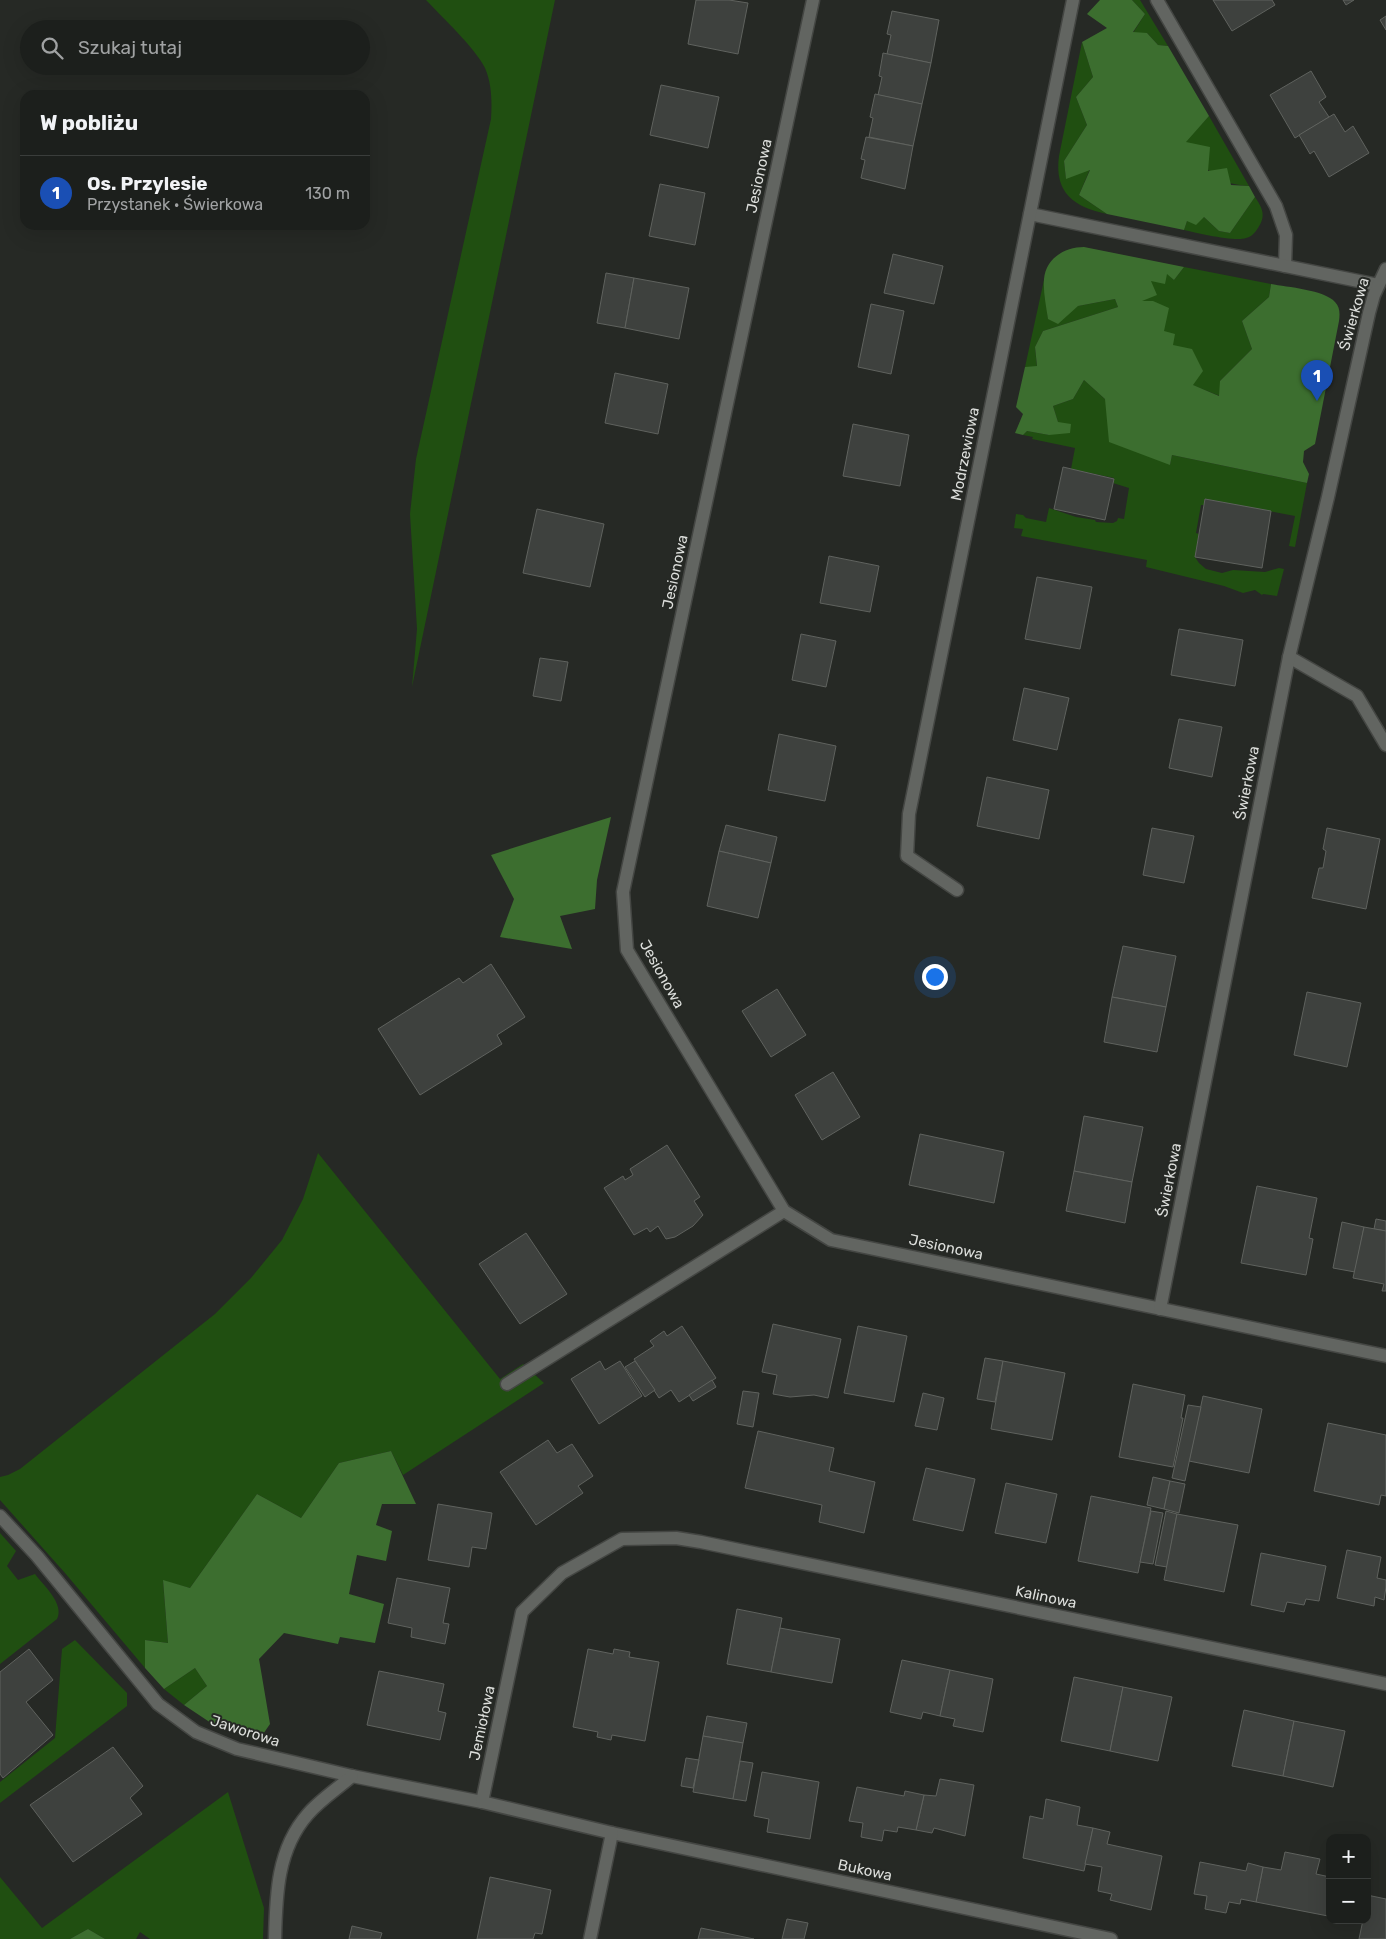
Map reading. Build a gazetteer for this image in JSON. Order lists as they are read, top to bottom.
{
  "streets": {
    "street": [
      "Jesionowa",
      "Świerkowa",
      "Modrzewiowa",
      "Kalinowa",
      "Jemiołowa",
      "Jaworowa",
      "Bukowa"
    ]
  },
  "crossings": [
    ["Jesionowa", "Świerkowa"],
    ["Kalinowa", "Jemiołowa"],
    ["Jemiołowa", "Jaworowa"]
  ],
  "page": {
    "search": "Szukaj tutaj",
    "heading": "W pobliżu",
    "list": [
      {
        "mark": "1",
        "name": "Os. Przylesie",
        "note": "Przystanek · Świerkowa",
        "value": "130 m"
      }
    ],
    "pins": "1",
    "map_buttons": ["+", "−"]
  }
}
